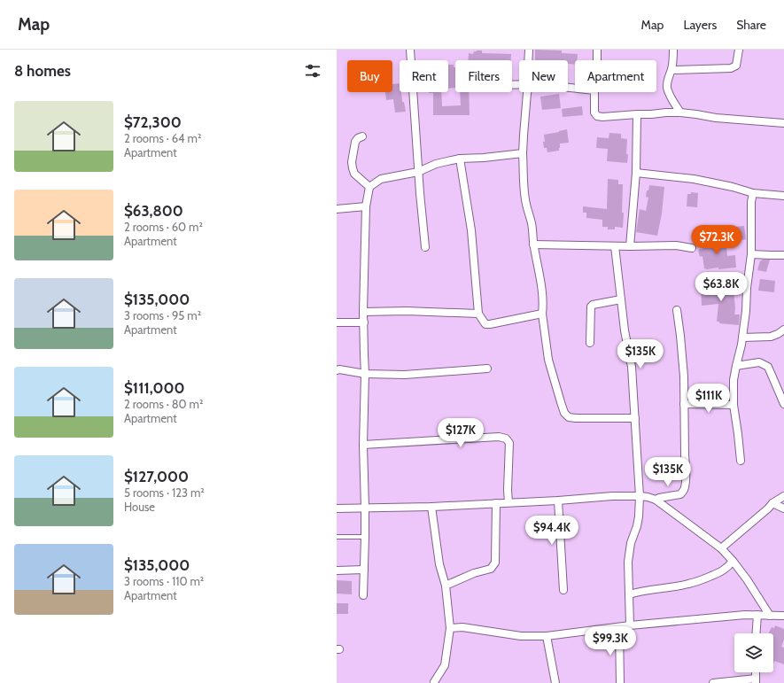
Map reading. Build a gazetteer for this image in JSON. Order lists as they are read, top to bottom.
{
  "page": {
    "header": "Map",
    "nav": ["Map", "Layers", "Share"],
    "heading": "8 homes",
    "chip": [
      "Buy",
      "Rent",
      "Filters",
      "New",
      "Apartment"
    ],
    "list": [
      {
        "name": "$72,300",
        "note": "2 rooms · 64 m² · Apartment"
      },
      {
        "name": "$63,800",
        "note": "2 rooms · 60 m² · Apartment"
      },
      {
        "name": "$135,000",
        "note": "3 rooms · 95 m² · Apartment"
      },
      {
        "name": "$111,000",
        "note": "2 rooms · 80 m² · Apartment"
      },
      {
        "name": "$127,000",
        "note": "5 rooms · 123 m² · House"
      },
      {
        "name": "$135,000",
        "note": "3 rooms · 110 m² · Apartment"
      }
    ],
    "price": [
      "$72.3K",
      "$63.8K",
      "$135K",
      "$111K",
      "$127K",
      "$135K",
      "$94.4K",
      "$99.3K"
    ]
  }
}
